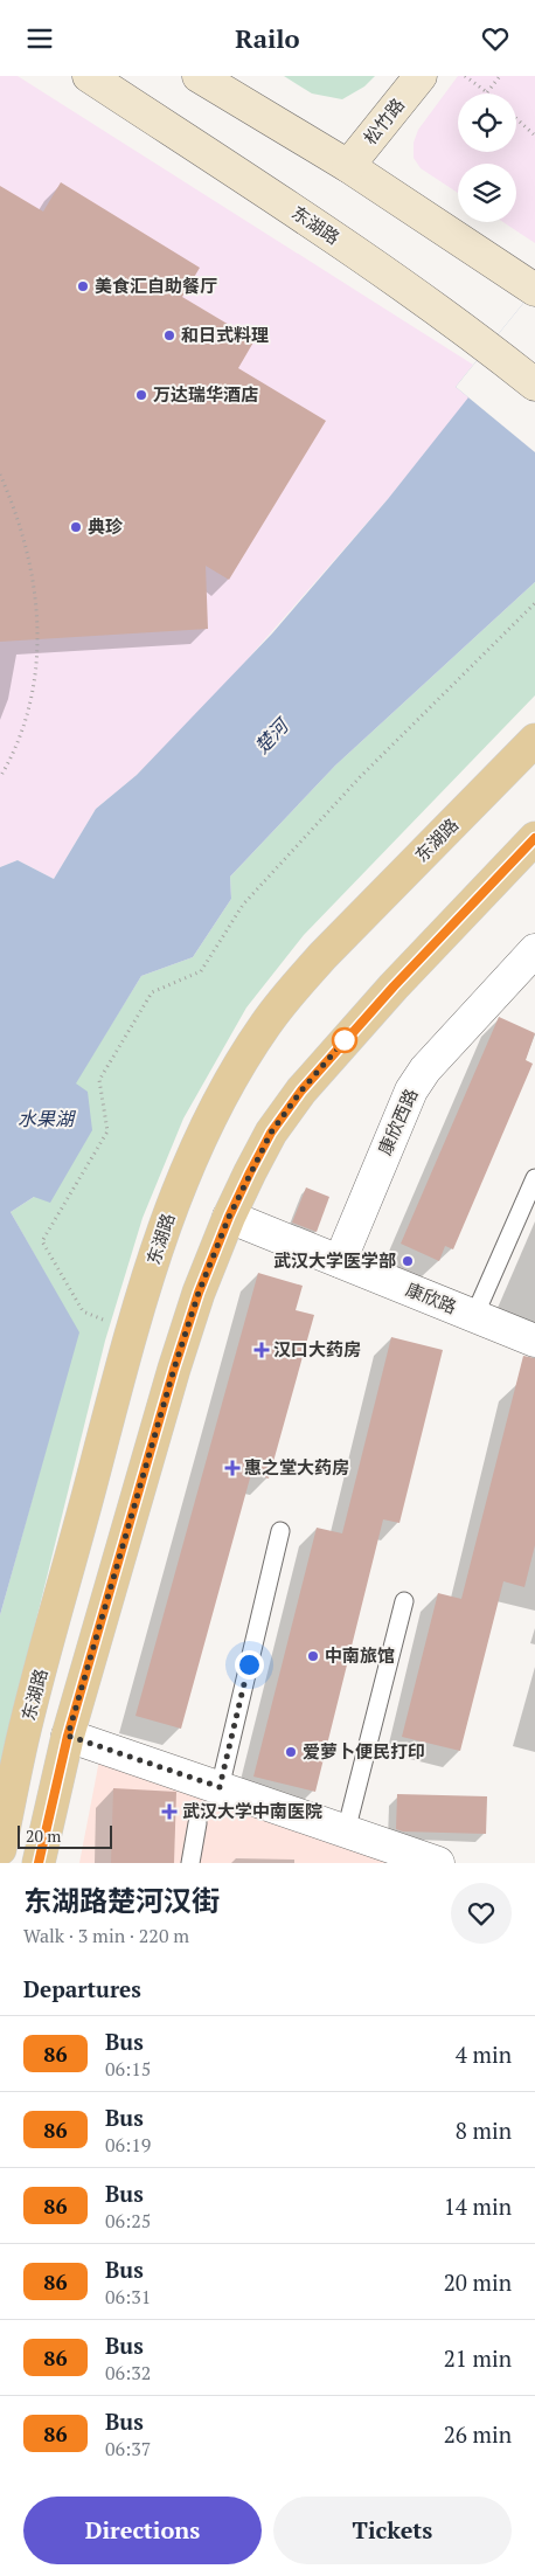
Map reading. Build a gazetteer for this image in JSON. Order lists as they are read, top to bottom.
{
  "streets": {
    "main road": ["松竹路", "东湖路"],
    "street": ["康欣西路", "康欣路"]
  },
  "crossings": [
    ["康欣西路", "康欣路"]
  ],
  "water": ["楚河", "水果湖"],
  "places": {
    "other": [
      "美食汇自助餐厅",
      "和日式料理",
      "万达瑞华酒店",
      "典珍",
      "武汉大学医学部",
      "中南旅馆",
      "爱萝卜便民打印"
    ],
    "health": ["汉口大药房", "惠之堂大药房", "武汉大学中南医院"]
  },
  "lines": ["bus line 86"],
  "scale_bar": "20 m",
  "page": {
    "header": "Railo",
    "scale": "20 m",
    "heading": [
      ["东湖路楚河汉街", "Walk · 3 min · 220 m"],
      "Departures"
    ],
    "list": [
      {
        "mark": "86",
        "name": "Bus",
        "note": "06:15",
        "value": "4 min"
      },
      {
        "mark": "86",
        "name": "Bus",
        "note": "06:19",
        "value": "8 min"
      },
      {
        "mark": "86",
        "name": "Bus",
        "note": "06:25",
        "value": "14 min"
      },
      {
        "mark": "86",
        "name": "Bus",
        "note": "06:31",
        "value": "20 min"
      },
      {
        "mark": "86",
        "name": "Bus",
        "note": "06:32",
        "value": "21 min"
      },
      {
        "mark": "86",
        "name": "Bus",
        "note": "06:37",
        "value": "26 min"
      }
    ],
    "buttons": ["Directions", "Tickets"]
  }
}
